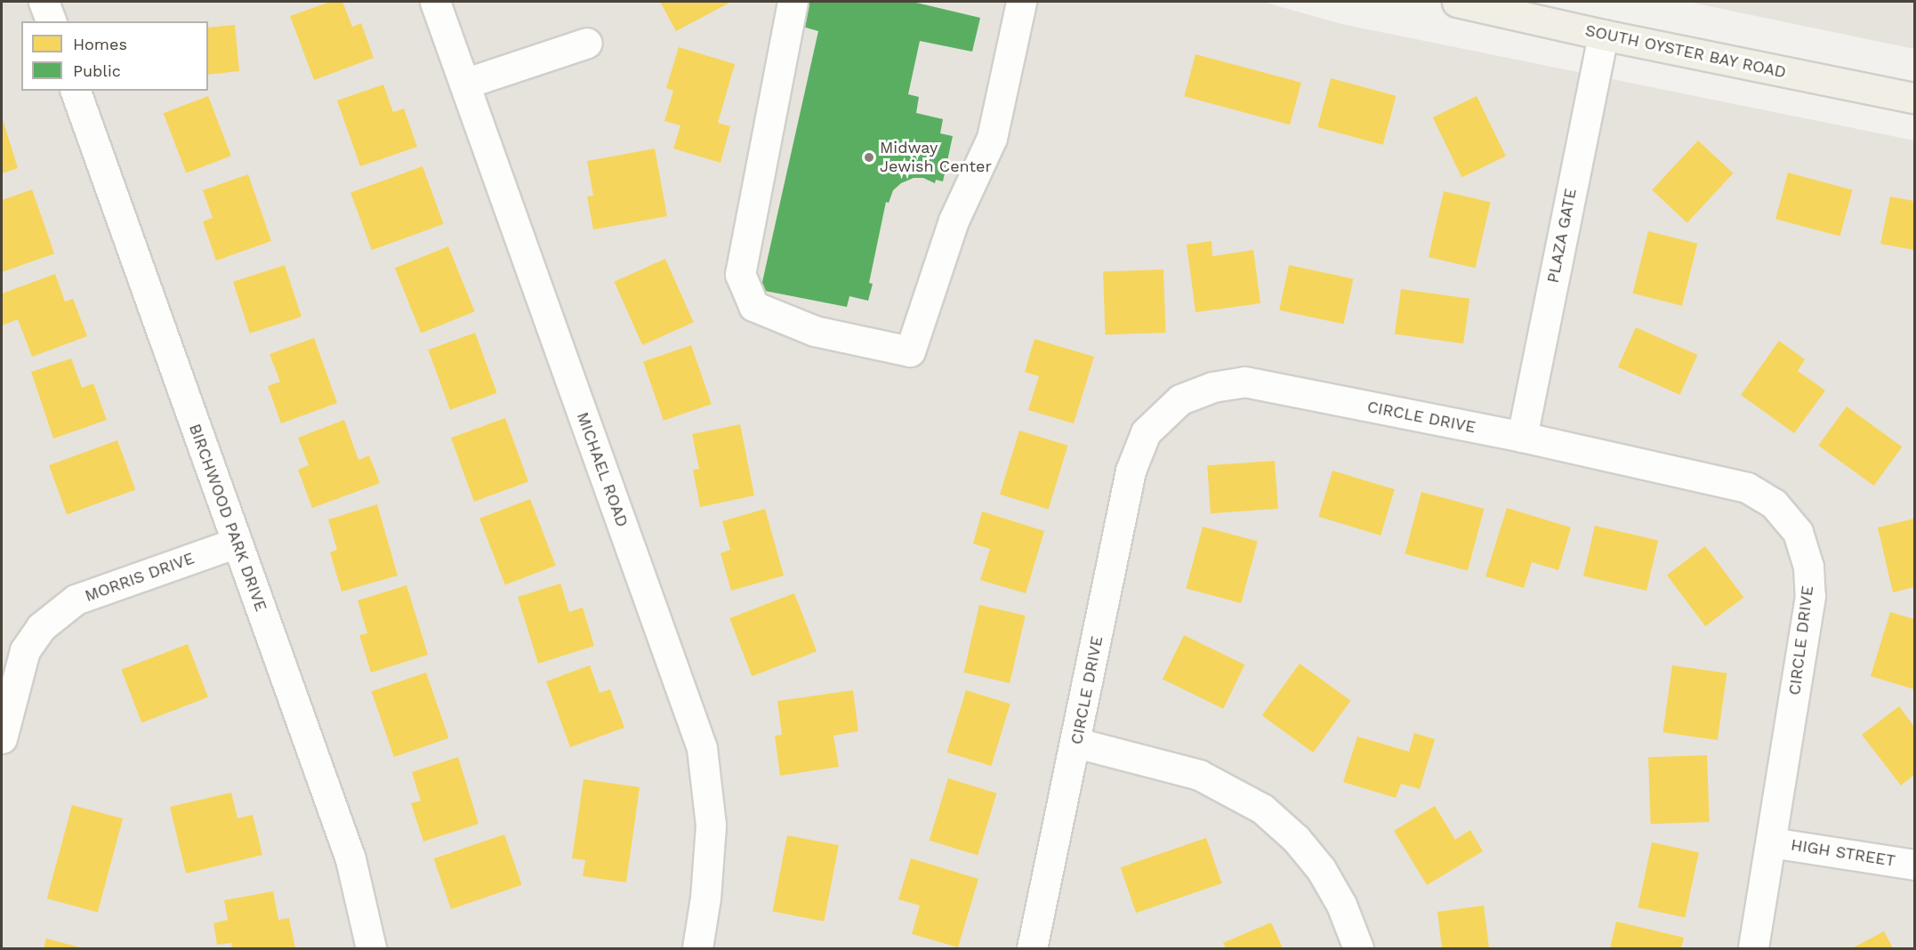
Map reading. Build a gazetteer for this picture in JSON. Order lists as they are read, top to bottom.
{
  "streets": {
    "main road": ["SOUTH OYSTER BAY ROAD"],
    "street": [
      "PLAZA GATE",
      "CIRCLE DRIVE",
      "MICHAEL ROAD",
      "BIRCHWOOD PARK DRIVE",
      "MORRIS DRIVE",
      "HIGH STREET"
    ]
  },
  "crossings": [
    ["SOUTH OYSTER BAY ROAD", "PLAZA GATE"],
    ["PLAZA GATE", "CIRCLE DRIVE"],
    ["CIRCLE DRIVE", "HIGH STREET"],
    ["BIRCHWOOD PARK DRIVE", "MORRIS DRIVE"]
  ],
  "places": ["Midway Jewish Center"],
  "legend": ["Homes", "Public"]
}
